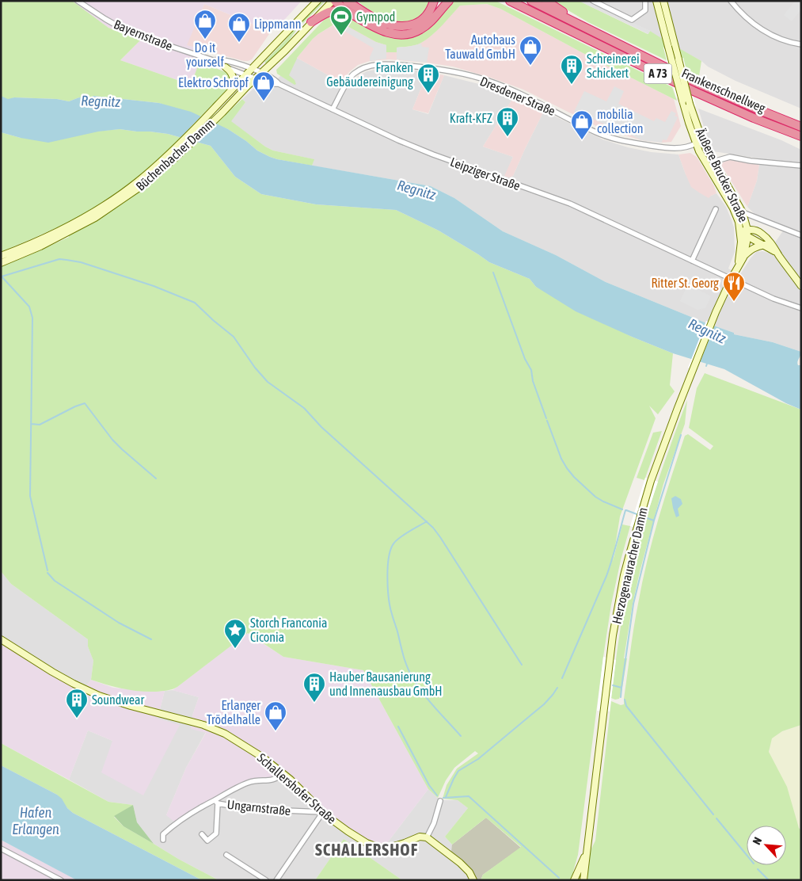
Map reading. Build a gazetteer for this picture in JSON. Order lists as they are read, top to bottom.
{
  "streets": {
    "highway": ["A 73", "Frankenschnellweg"],
    "main road": [
      "Büchenbacher Damm",
      "Äußere Brucker Straße",
      "Herzogenauracher Damm",
      "Schallershofer Straße"
    ],
    "street": [
      "Bayernstraße",
      "Dresdener Straße",
      "Leipziger Straße",
      "Ungarnstraße"
    ]
  },
  "crossings": [
    ["Bayernstraße", "Büchenbacher Damm"],
    ["Dresdener Straße", "Leipziger Straße"],
    ["Dresdener Straße", "Äußere Brucker Straße"],
    ["Büchenbacher Damm", "Leipziger Straße"],
    ["Leipziger Straße", "Herzogenauracher Damm"],
    ["Äußere Brucker Straße", "Herzogenauracher Damm"],
    ["Schallershofer Straße", "Ungarnstraße"]
  ],
  "districts": ["SCHALLERSHOF"],
  "water": ["Regnitz", "Hafen Erlangen"],
  "places": {
    "sports": ["Gympod"],
    "shop": [
      "Do it yourself",
      "Lippmann",
      "Autohaus Tauwald GmbH",
      "Elektro Schröpf",
      "mobilia collection",
      "Erlanger Trödelhalle"
    ],
    "building": [
      "Schreinerei Schickert",
      "Franken Gebäudereinigung",
      "Kraft-KFZ",
      "Hauber Bausanierung und Innenausbau GmbH",
      "Soundwear"
    ],
    "restaurant": ["Ritter St. Georg"],
    "place": ["Storch Franconia Ciconia"]
  },
  "north": "top left"
}
